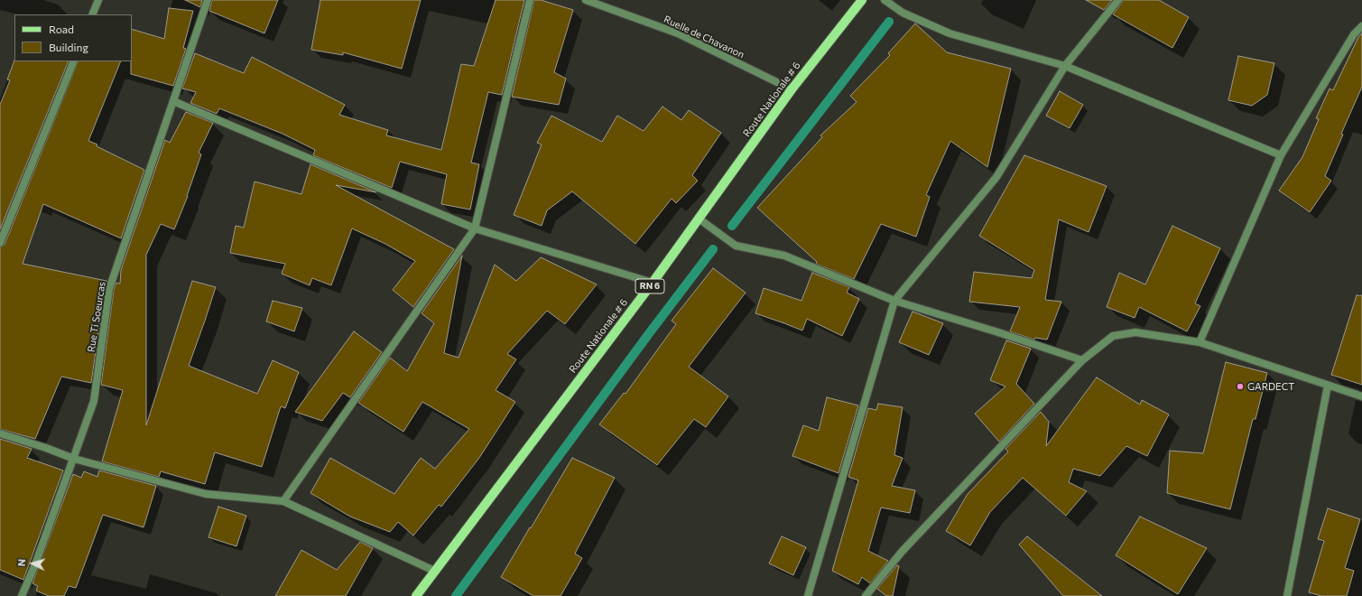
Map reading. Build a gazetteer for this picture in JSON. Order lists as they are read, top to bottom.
{
  "streets": {
    "main road": ["Route Nationale # 6", "RN 6"],
    "street": ["Ruelle de Chavanon", "Rue Ti Soeurcas"]
  },
  "crossings": [
    ["Ruelle de Chavanon", "Route Nationale # 6"]
  ],
  "places": ["GARDECT"],
  "legend": ["Road", "Building"],
  "north": "left"
}
